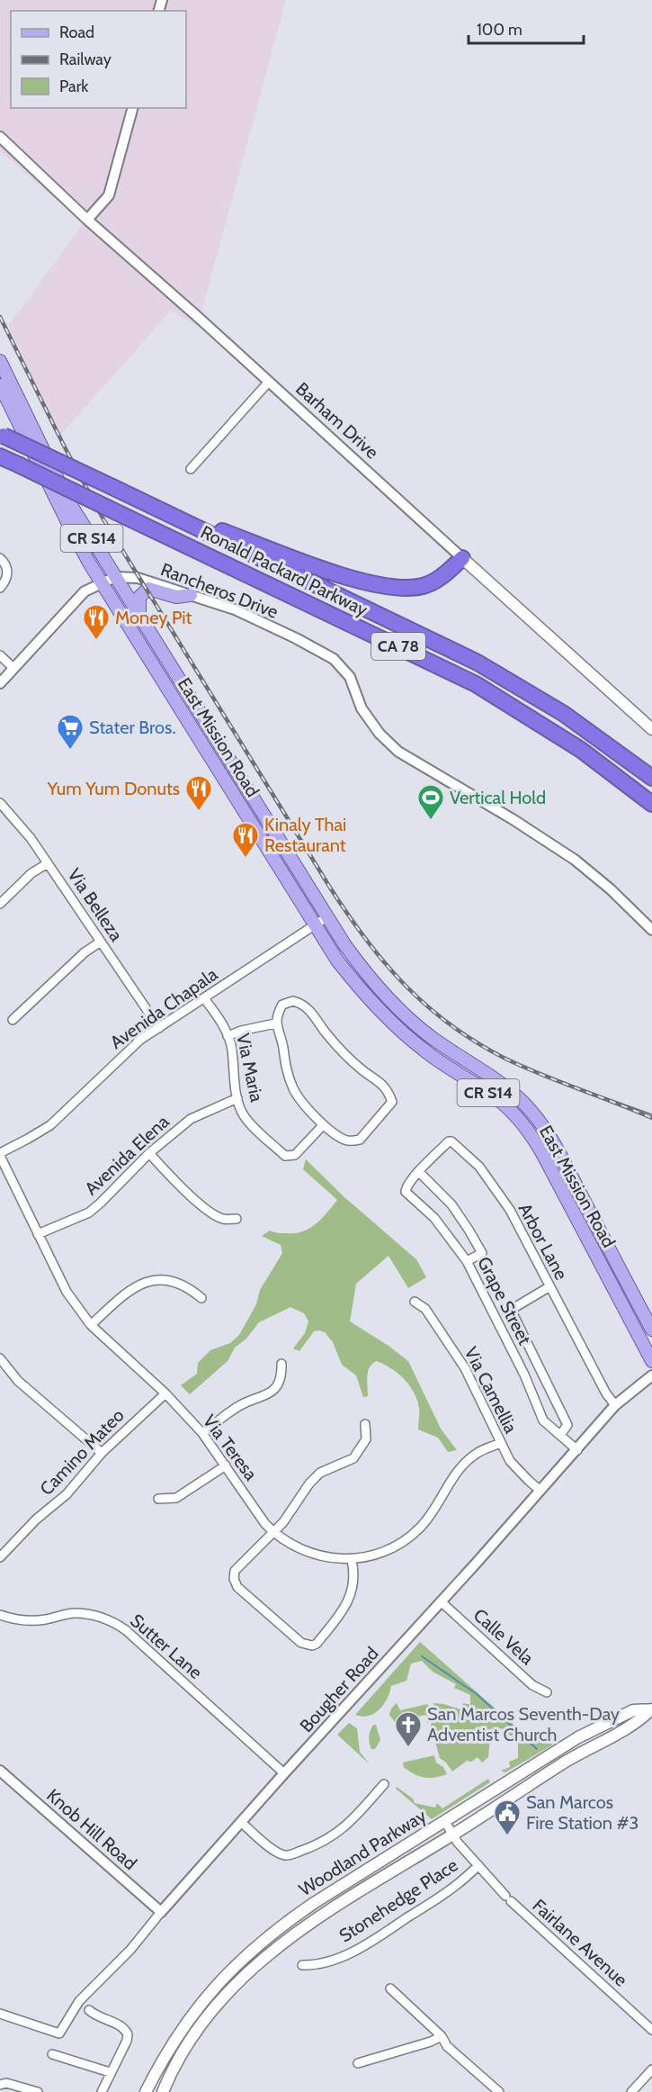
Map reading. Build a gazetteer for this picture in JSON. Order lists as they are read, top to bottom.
{
  "streets": {
    "highway": ["Ronald Packard Parkway", "CA 78"],
    "main road": [
      "Barham Drive",
      "CR S14",
      "East Mission Road",
      "Woodland Parkway"
    ],
    "street": [
      "Rancheros Drive",
      "Via Belleza",
      "Avenida Chapala",
      "Via Maria",
      "Avenida Elena",
      "Arbor Lane",
      "Grape Street",
      "Via Camellia",
      "Via Teresa",
      "Camino Mateo",
      "Calle Vela",
      "Sutter Lane",
      "Bougher Road",
      "Knob Hill Road",
      "Stonehedge Place",
      "Fairlane Avenue"
    ]
  },
  "crossings": [
    ["Rancheros Drive", "East Mission Road"],
    ["East Mission Road", "Avenida Chapala"],
    ["Via Belleza", "Avenida Chapala"],
    ["Avenida Chapala", "Via Maria"],
    ["Avenida Chapala", "Via Teresa"],
    ["Via Maria", "Avenida Elena"],
    ["Avenida Elena", "Via Teresa"],
    ["Arbor Lane", "Grape Street"],
    ["Arbor Lane", "Bougher Road"],
    ["Grape Street", "Bougher Road"],
    ["Via Camellia", "Via Teresa"],
    ["Via Camellia", "Bougher Road"],
    ["Via Teresa", "Camino Mateo"],
    ["Calle Vela", "Bougher Road"],
    ["Sutter Lane", "Bougher Road"],
    ["Bougher Road", "Knob Hill Road"],
    ["Woodland Parkway", "Fairlane Avenue"],
    ["Stonehedge Place", "Fairlane Avenue"]
  ],
  "places": {
    "restaurant": ["Money Pit", "Yum Yum Donuts", "Kinaly Thai Restaurant"],
    "supermarket": ["Stater Bros."],
    "sports": ["Vertical Hold"],
    "church": ["San Marcos Seventh-Day Adventist Church"],
    "public building": ["San Marcos Fire Station #3"]
  },
  "legend": ["Road", "Railway", "Park"],
  "scale_bar": "100 m"
}
